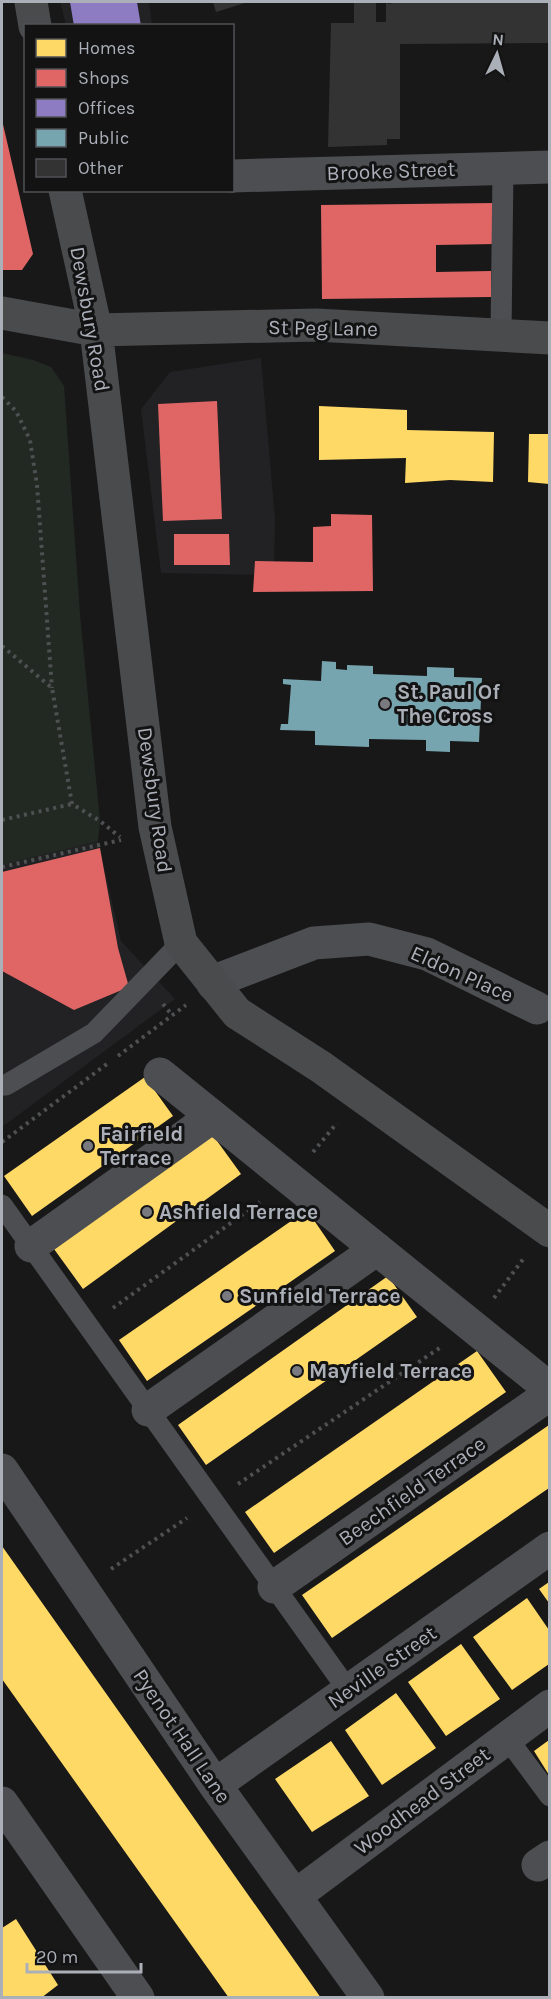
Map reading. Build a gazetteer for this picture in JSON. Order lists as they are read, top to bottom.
{
  "streets": {
    "main road": ["Dewsbury Road", "St Peg Lane"],
    "street": [
      "Brooke Street",
      "Eldon Place",
      "Beechfield Terrace",
      "Neville Street",
      "Pyenot Hall Lane",
      "Woodhead Street"
    ]
  },
  "crossings": [
    ["Dewsbury Road", "St Peg Lane"],
    ["Dewsbury Road", "Eldon Place"],
    ["Neville Street", "Pyenot Hall Lane"],
    ["Pyenot Hall Lane", "Woodhead Street"]
  ],
  "places": [
    "St. Paul Of The Cross",
    "Fairfield Terrace",
    "Ashfield Terrace",
    "Sunfield Terrace",
    "Mayfield Terrace"
  ],
  "legend": [
    "Homes",
    "Shops",
    "Offices",
    "Public",
    "Other"
  ],
  "scale_bar": "20 m",
  "north": "top"
}
